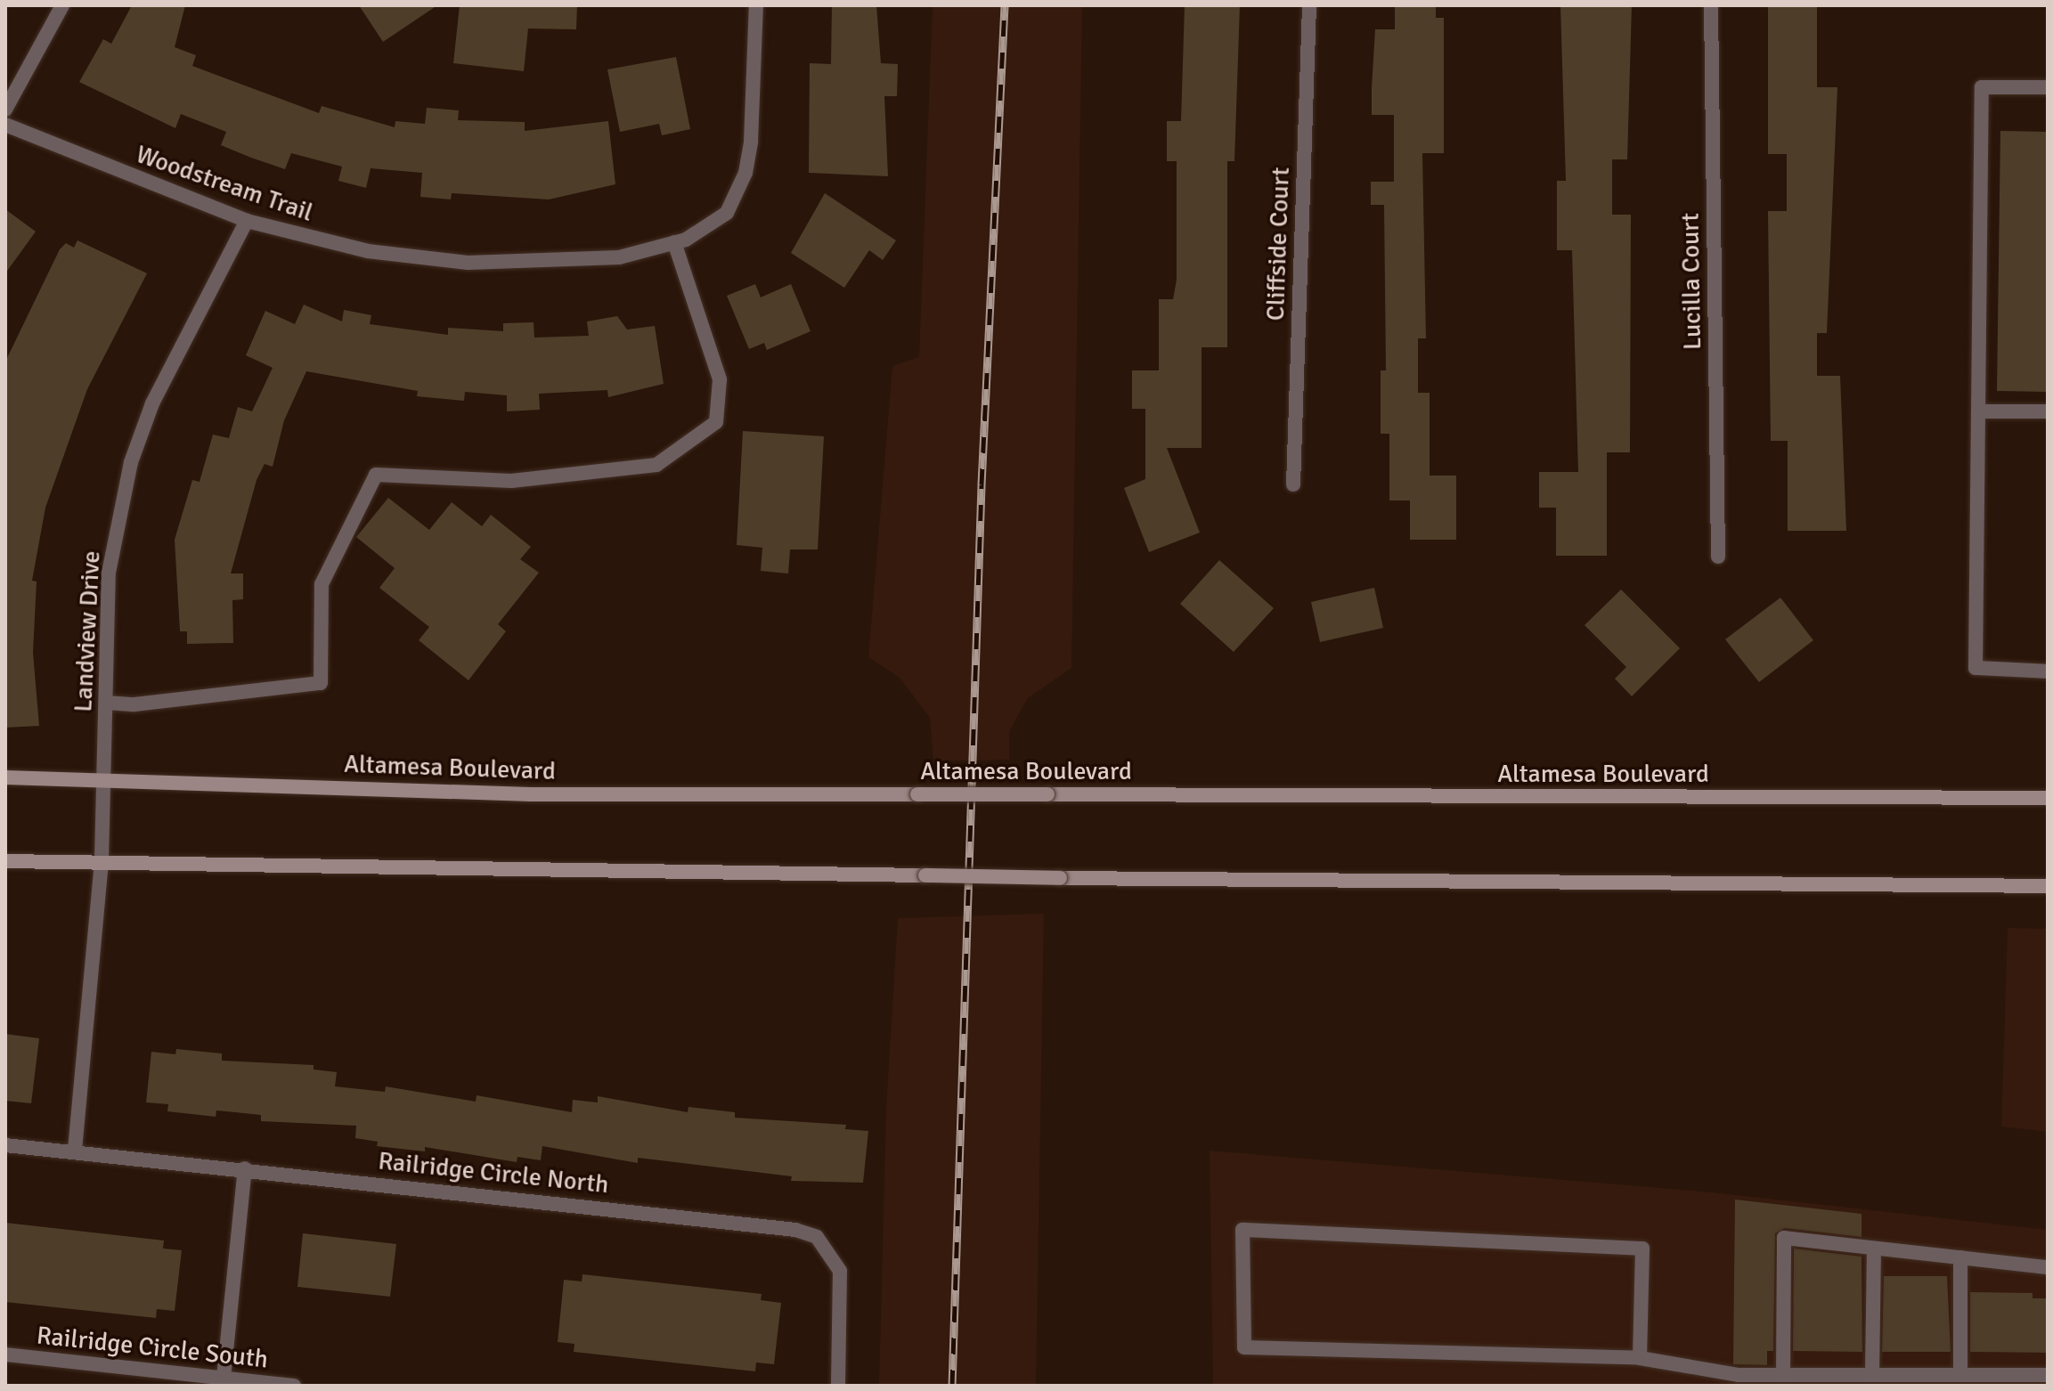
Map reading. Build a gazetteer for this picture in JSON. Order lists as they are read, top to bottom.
{
  "streets": {
    "main road": ["Altamesa Boulevard"],
    "street": [
      "Woodstream Trail",
      "Cliffside Court",
      "Lucilla Court",
      "Landview Drive",
      "Railridge Circle North",
      "Railridge Circle South"
    ]
  },
  "crossings": [
    ["Woodstream Trail", "Landview Drive"],
    ["Landview Drive", "Altamesa Boulevard"]
  ]
}
